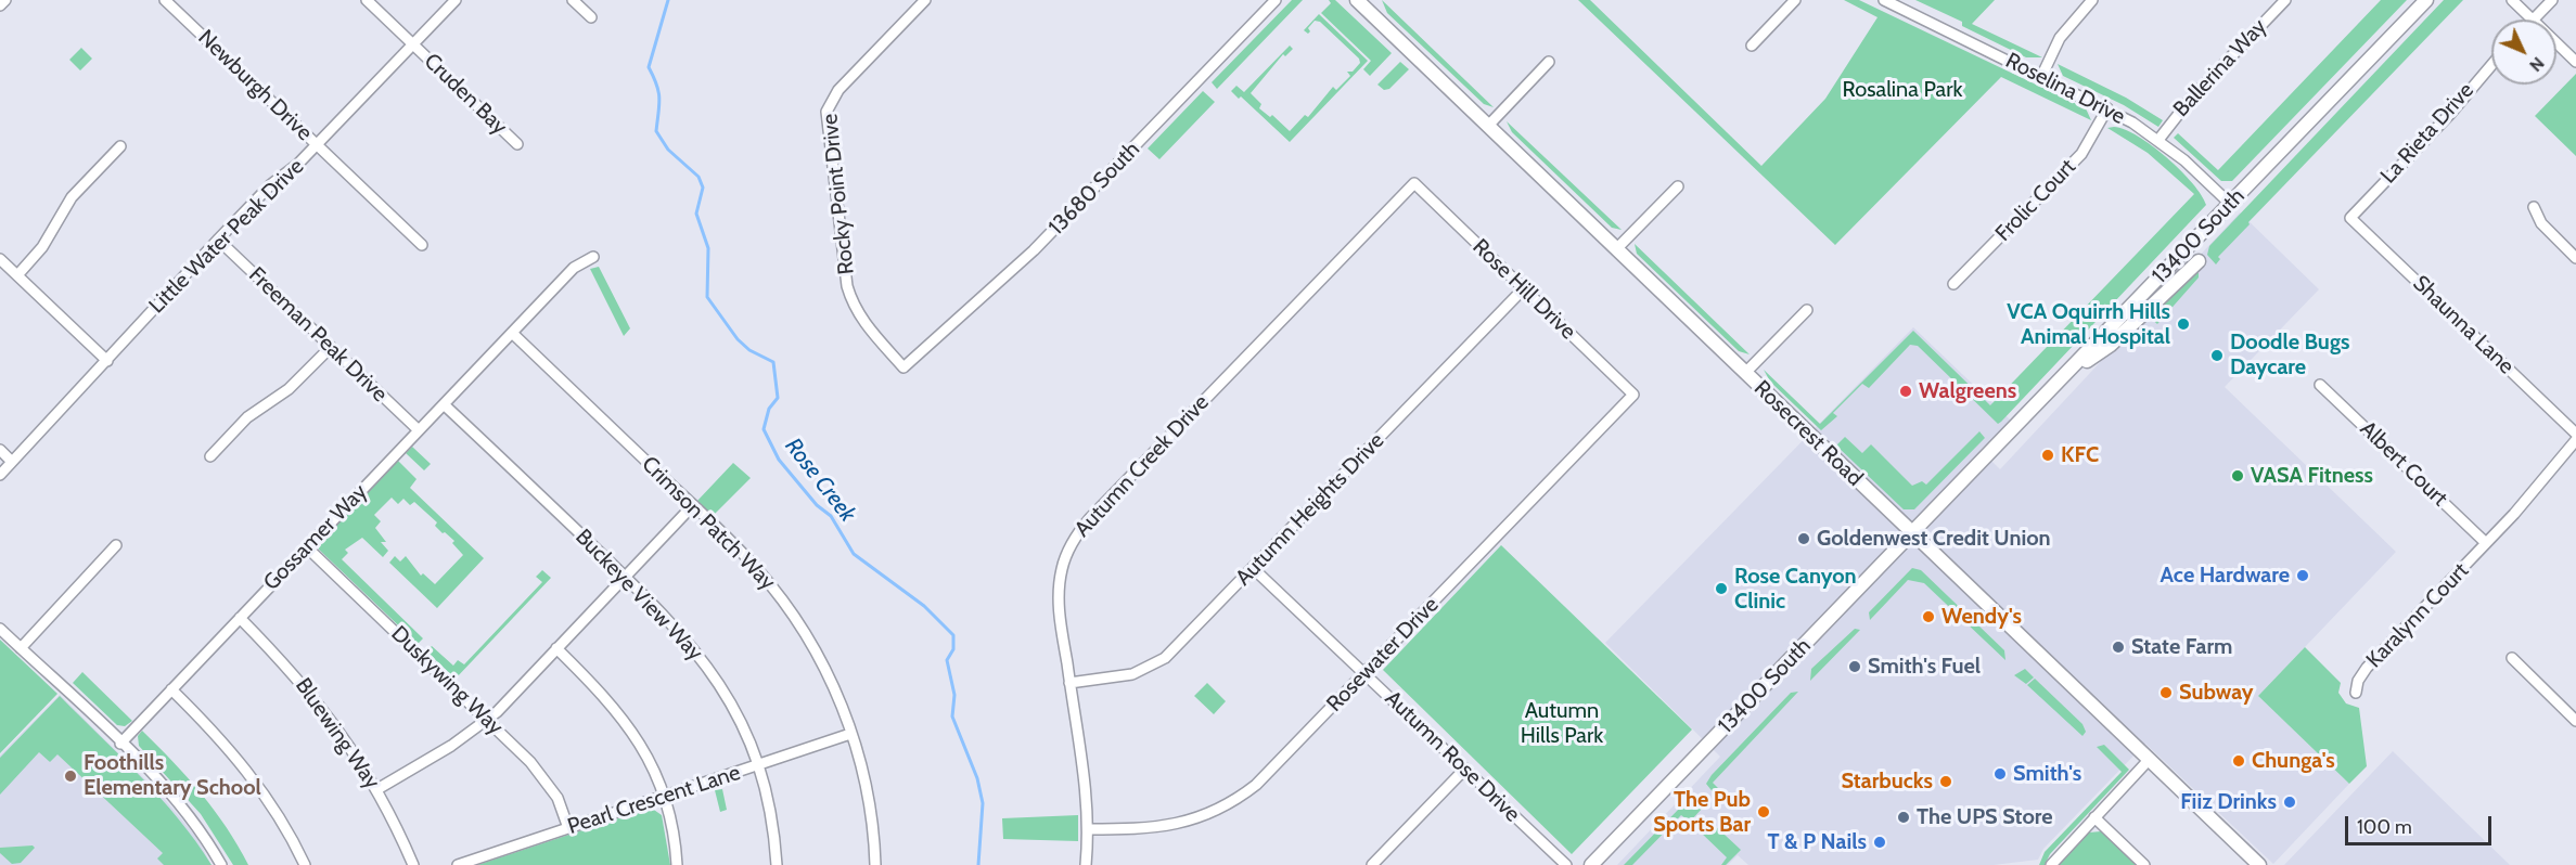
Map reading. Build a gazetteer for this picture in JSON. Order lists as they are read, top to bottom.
{
  "streets": {
    "main road": ["13400 South", "Rosecrest Road"],
    "street": [
      "Ballerina Way",
      "Newburgh Drive",
      "Roselina Drive",
      "Cruden Bay",
      "La Rieta Drive",
      "13680 South",
      "Rocky Point Drive",
      "Frolic Court",
      "Little Water Peak Drive",
      "Rose Hill Drive",
      "Shaunna Lane",
      "Freeman Peak Drive",
      "Albert Court",
      "Autumn Creek Drive",
      "Autumn Heights Drive",
      "Crimson Patch Way",
      "Gossamer Way",
      "Buckeye View Way",
      "Karalynn Court",
      "Rosewater Drive",
      "Duskywing Way",
      "Bluewing Way",
      "Autumn Rose Drive",
      "Pearl Crescent Lane"
    ]
  },
  "crossings": [
    ["Ballerina Way", "Roselina Drive"],
    ["Newburgh Drive", "Little Water Peak Drive"],
    ["Roselina Drive", "Frolic Court"],
    ["Roselina Drive", "13400 South"],
    ["Cruden Bay", "Little Water Peak Drive"],
    ["La Rieta Drive", "Shaunna Lane"],
    ["13680 South", "Rocky Point Drive"],
    ["Little Water Peak Drive", "Freeman Peak Drive"],
    ["13400 South", "Rosecrest Road"],
    ["Rose Hill Drive", "Autumn Creek Drive"],
    ["Rose Hill Drive", "Autumn Heights Drive"],
    ["Rose Hill Drive", "Rosewater Drive"],
    ["Freeman Peak Drive", "Gossamer Way"],
    ["Albert Court", "Karalynn Court"],
    ["Autumn Creek Drive", "Autumn Heights Drive"],
    ["Autumn Creek Drive", "Rosewater Drive"],
    ["Autumn Heights Drive", "Autumn Rose Drive"],
    ["Crimson Patch Way", "Gossamer Way"],
    ["Crimson Patch Way", "Pearl Crescent Lane"],
    ["Gossamer Way", "Buckeye View Way"],
    ["Gossamer Way", "Duskywing Way"],
    ["Gossamer Way", "Bluewing Way"],
    ["Buckeye View Way", "Pearl Crescent Lane"],
    ["Rosewater Drive", "Autumn Rose Drive"],
    ["Duskywing Way", "Pearl Crescent Lane"]
  ],
  "water": ["Rose Creek"],
  "parks": ["Rosalina Park", "Autumn Hills Park"],
  "places": [
    "VCA Oquirrh Hills Animal Hospital",
    "Doodle Bugs Daycare",
    "Walgreens",
    "KFC",
    "VASA Fitness",
    "Goldenwest Credit Union",
    "Ace Hardware",
    "Rose Canyon Clinic",
    "Wendy's",
    "State Farm",
    "Smith's Fuel",
    "Subway",
    "Chunga's",
    "Smith's",
    "Foothills Elementary School",
    "Starbucks",
    "Fiiz Drinks",
    "The Pub Sports Bar",
    "The UPS Store",
    "T & P Nails"
  ],
  "scale_bar": "100 m",
  "north": "bottom right"
}
